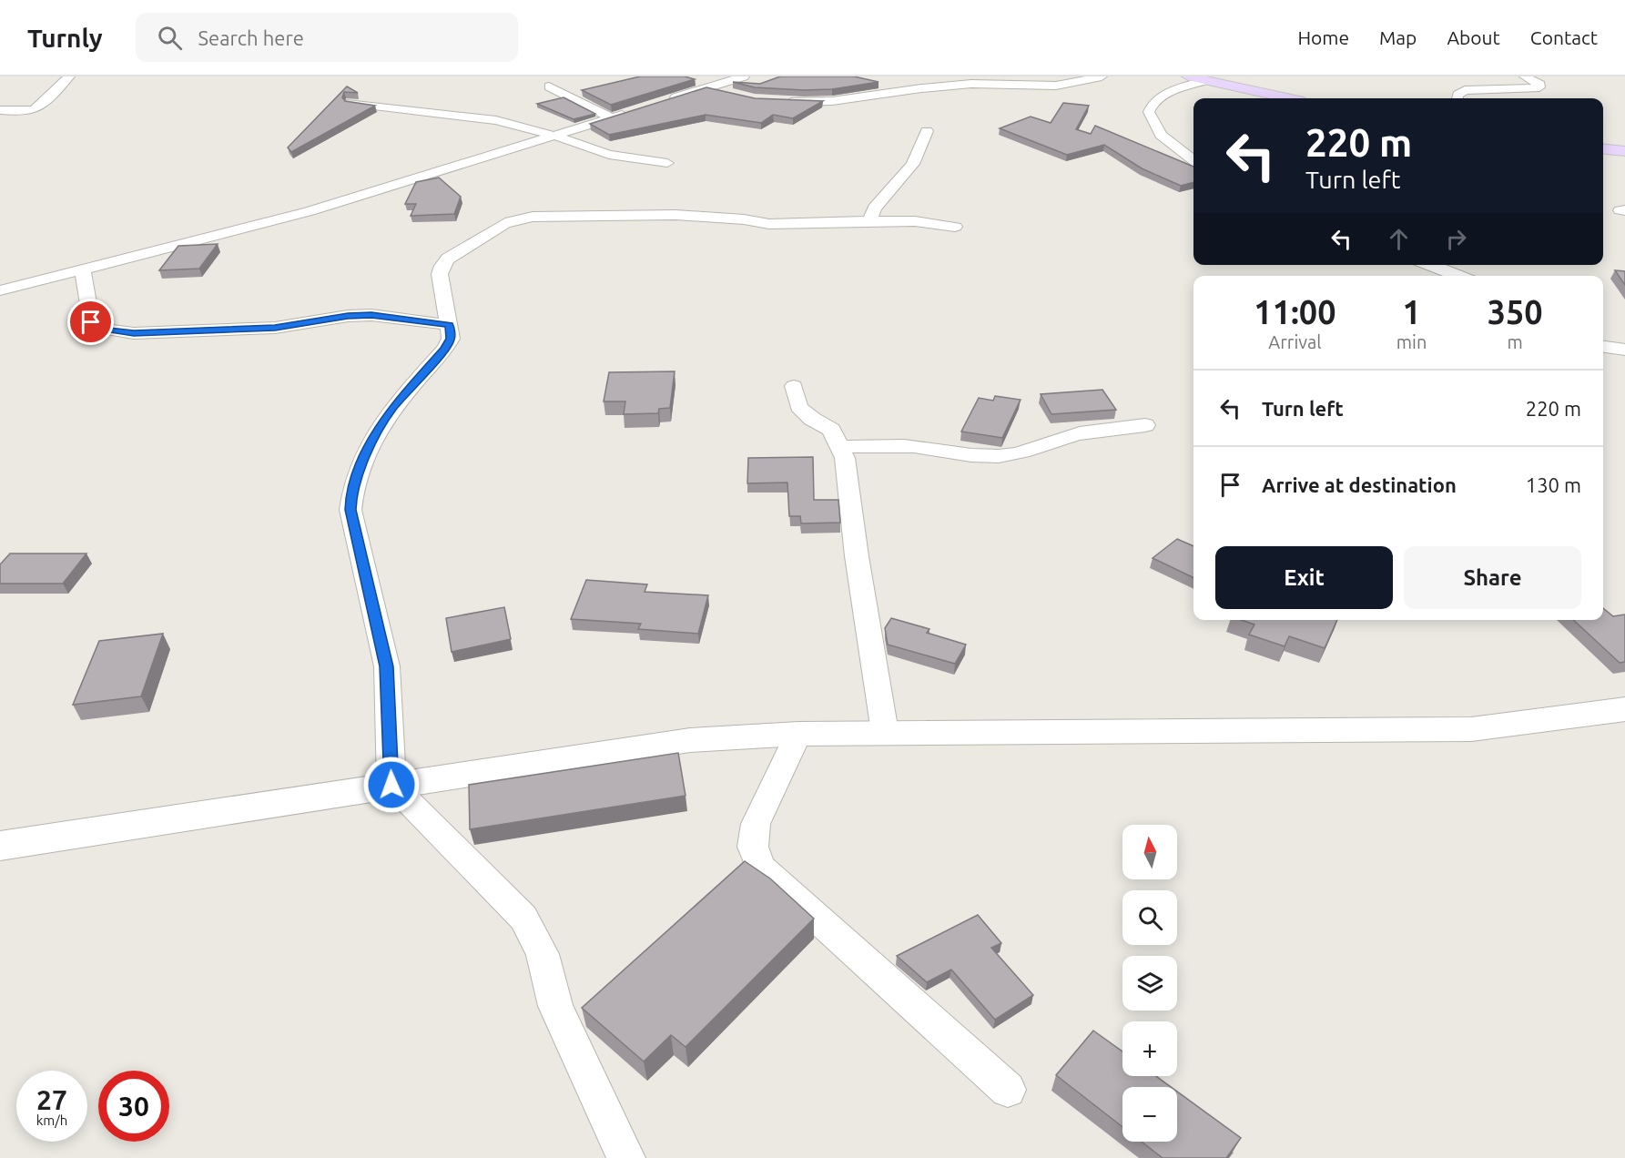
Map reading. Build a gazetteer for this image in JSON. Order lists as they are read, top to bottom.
{
  "north": "top",
  "page": {
    "header": "Turnly",
    "search": "Search here",
    "nav": [
      "Home",
      "Map",
      "About",
      "Contact"
    ],
    "turn": ["220 m", "Turn left"],
    "eta": [
      "11:00",
      "Arrival",
      "1",
      "min",
      "350",
      "m"
    ],
    "list": [
      {
        "name": "Turn left",
        "value": "220 m"
      },
      {
        "name": "Arrive at destination",
        "value": "130 m"
      }
    ],
    "buttons": ["Exit", "Share"],
    "map_buttons": ["+", "−"],
    "speed": "27 km/h",
    "limit": "30"
  }
}
